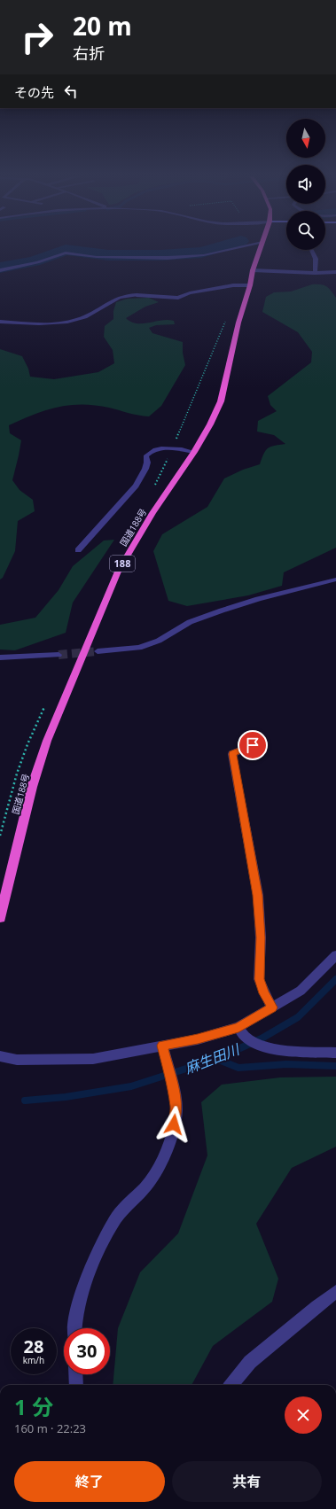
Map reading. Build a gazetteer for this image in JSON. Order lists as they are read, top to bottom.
{
  "streets": {
    "highway": ["国道188号", "188"]
  },
  "water": ["麻生田川"],
  "north": "bottom",
  "page": {
    "turn": ["20 m", "右折"],
    "then": "その先",
    "speed": "28 km/h",
    "limit": "30",
    "heading": ["1 分", "160 m · 22:23"],
    "buttons": ["終了", "共有"]
  }
}
